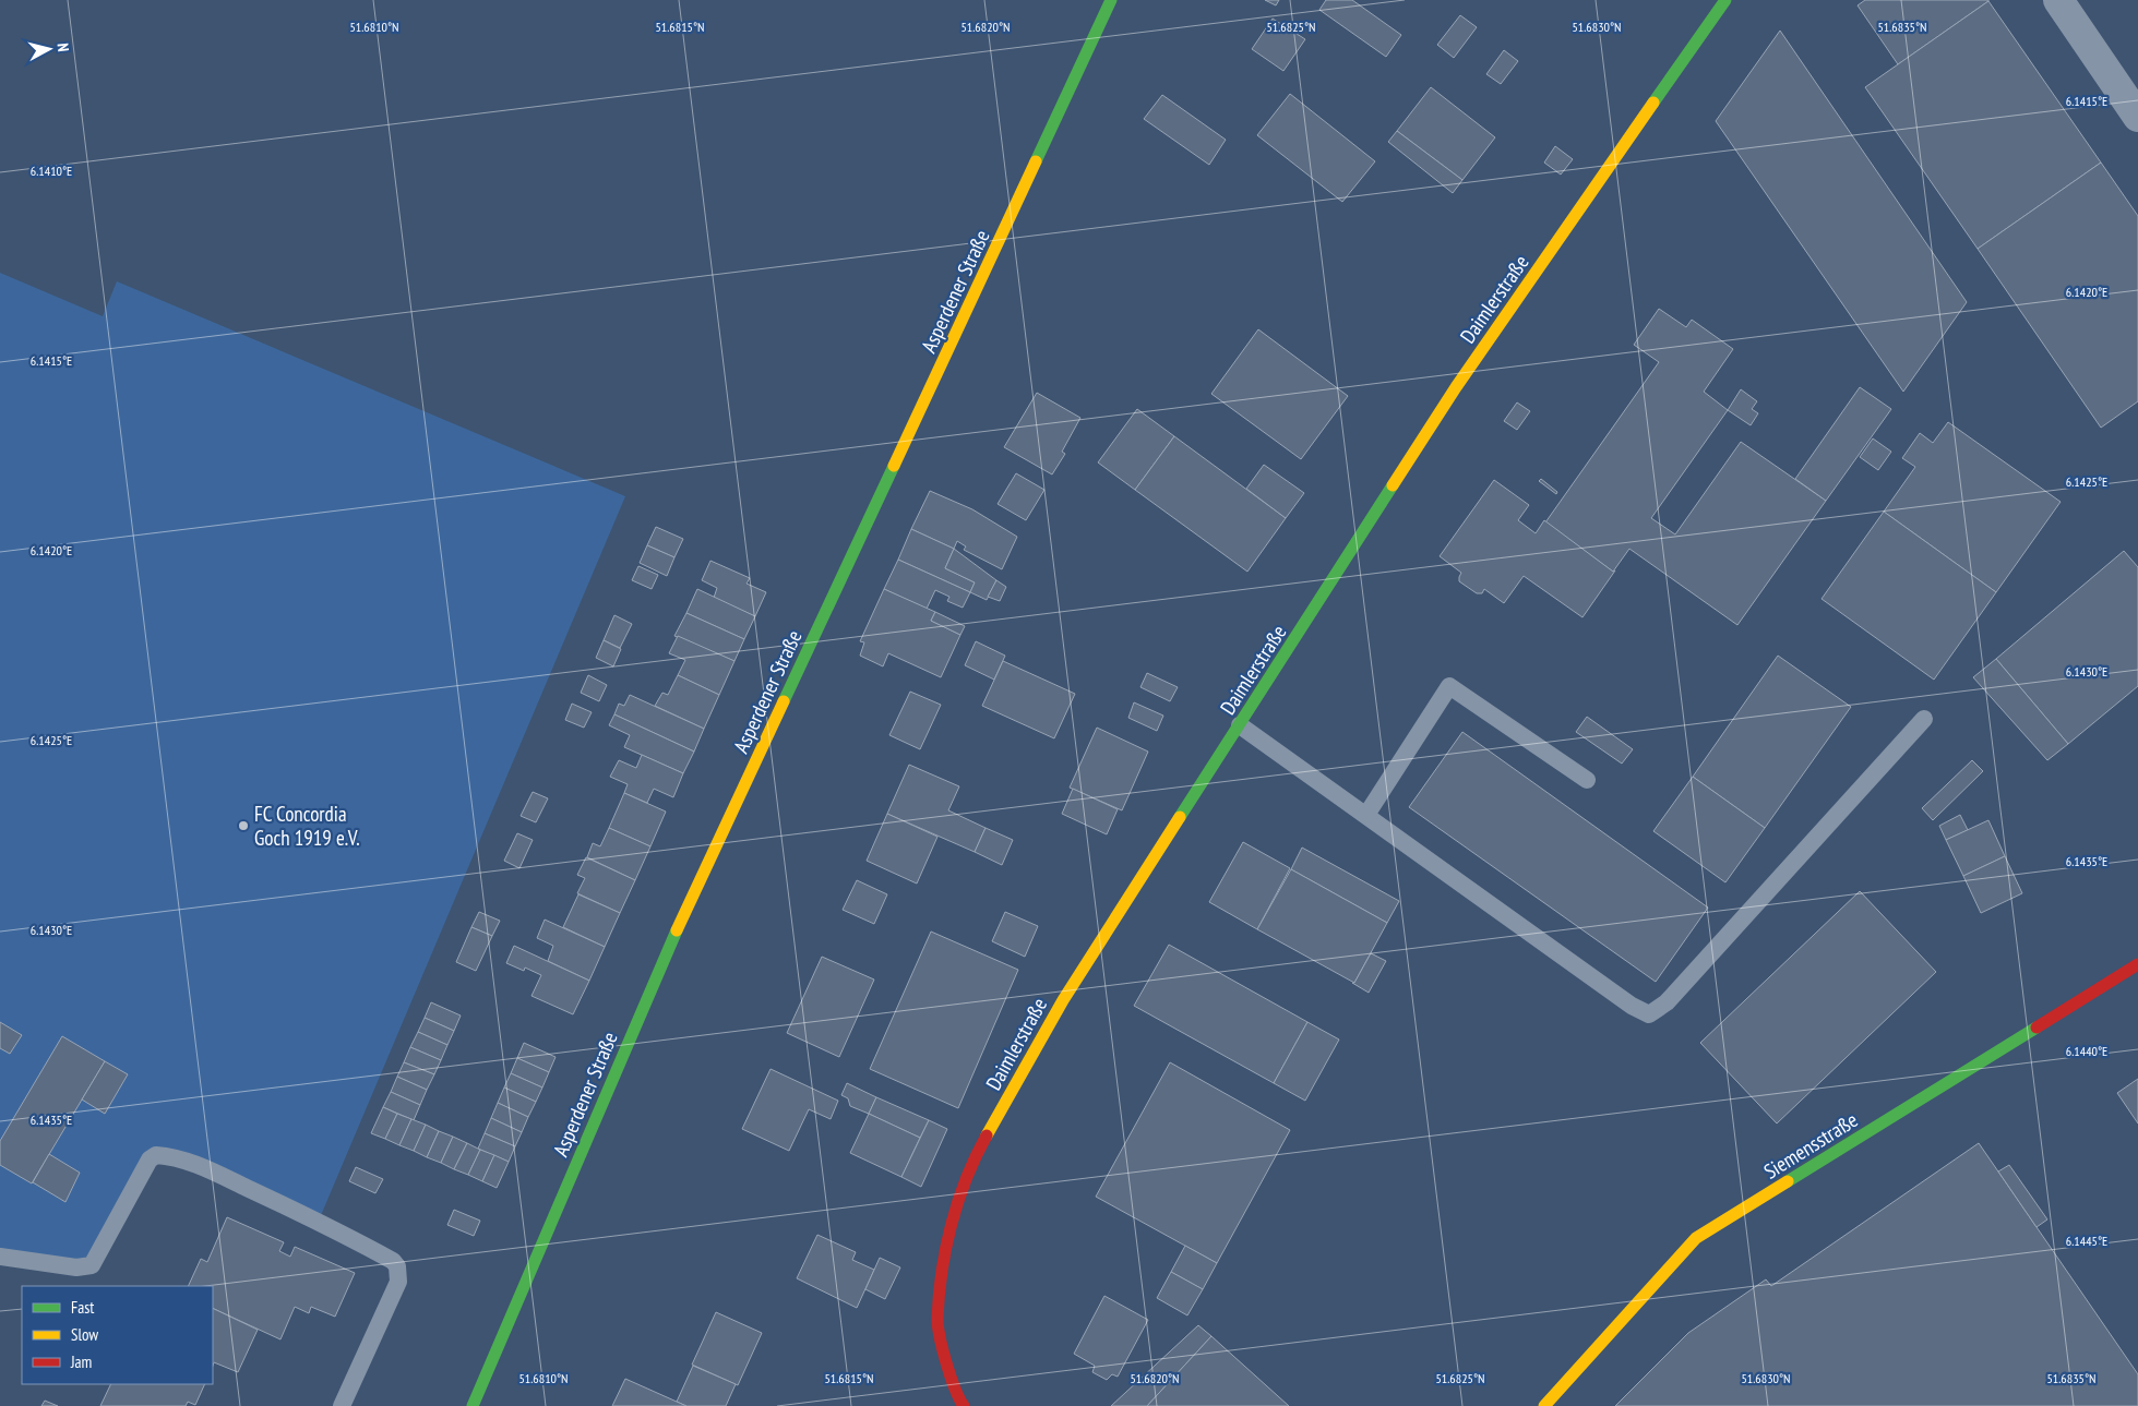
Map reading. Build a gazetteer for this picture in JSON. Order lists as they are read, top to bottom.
{
  "streets": {
    "street": ["Asperdener Straße", "Daimlerstraße", "Siemensstraße"]
  },
  "places": ["FC Concordia Goch 1919 e.V."],
  "legend": ["Fast", "Slow", "Jam"],
  "north": "right",
  "coordinates": [
    "51.6810°N",
    "51.6815°N",
    "51.6820°N",
    "51.6825°N",
    "51.6830°N",
    "51.6835°N",
    "6.1415°E",
    "6.1410°E",
    "6.1420°E",
    "6.1425°E",
    "6.1430°E",
    "6.1435°E",
    "6.1440°E",
    "6.1445°E"
  ]
}
